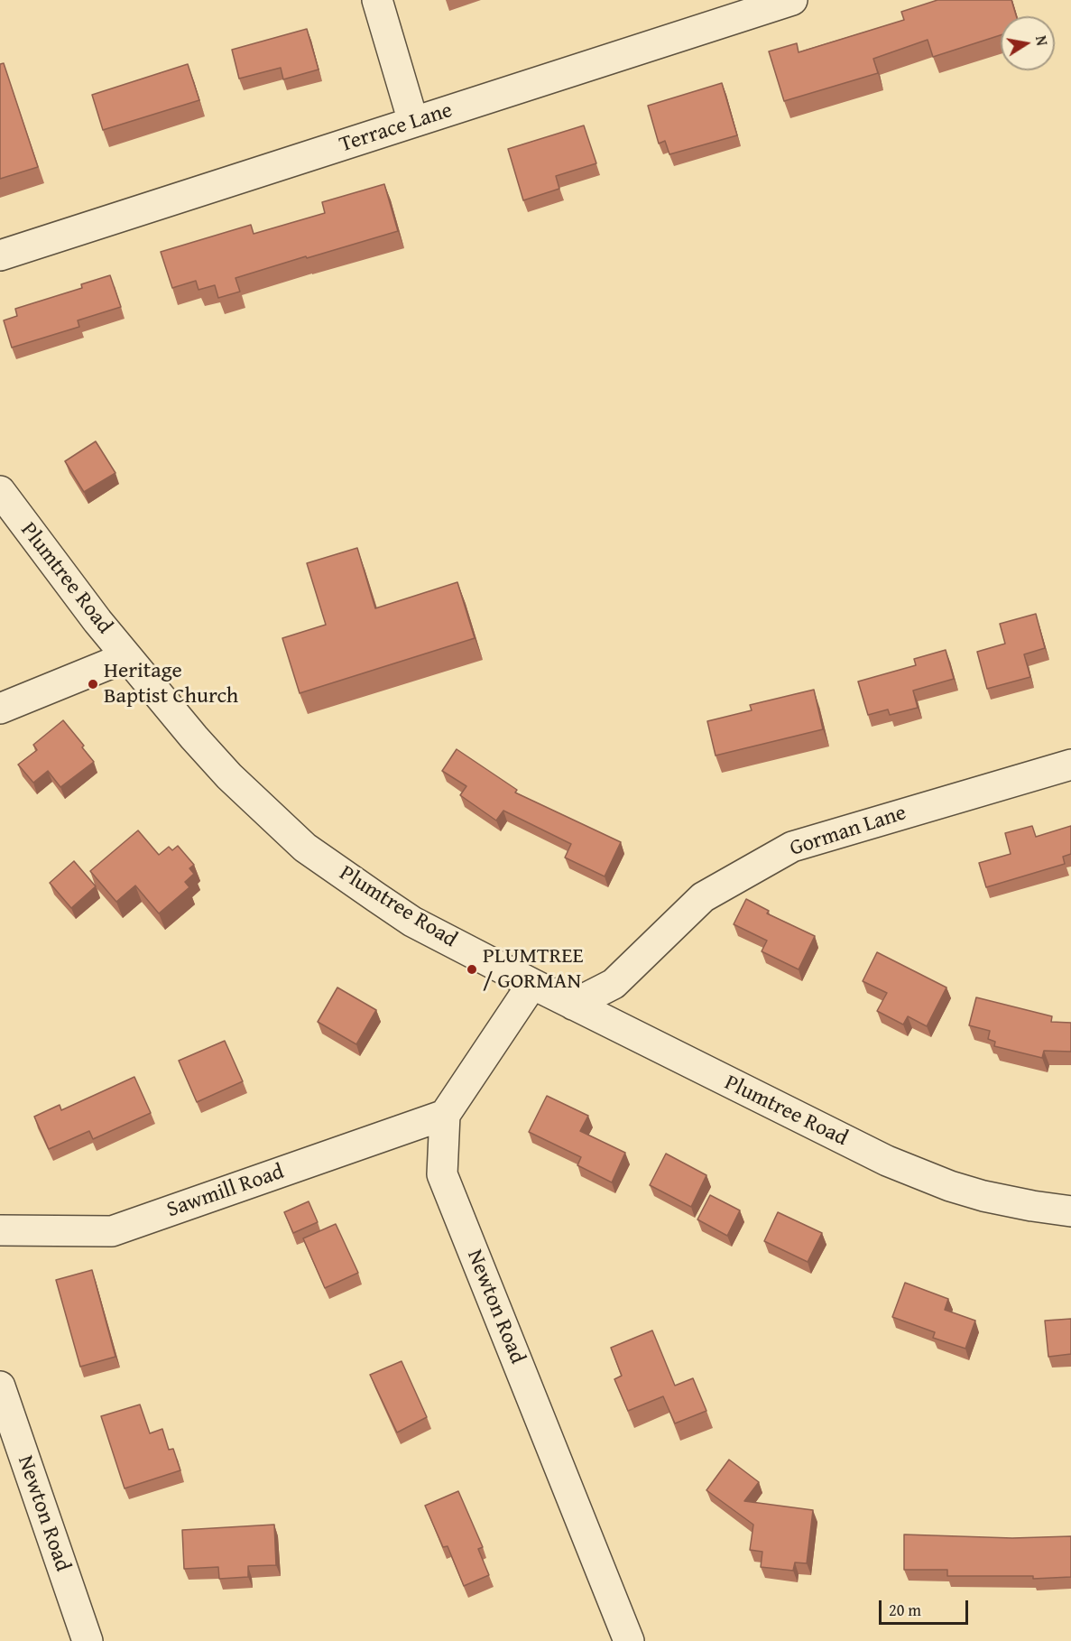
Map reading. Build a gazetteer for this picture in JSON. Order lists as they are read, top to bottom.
{
  "streets": {
    "street": [
      "Terrace Lane",
      "Plumtree Road",
      "Gorman Lane",
      "Sawmill Road",
      "Newton Road"
    ]
  },
  "crossings": [
    ["Plumtree Road", "Gorman Lane"],
    ["Sawmill Road", "Newton Road"]
  ],
  "places": ["Heritage Baptist Church", "PLUMTREE / GORMAN"],
  "scale_bar": "20 m",
  "north": "right"
}
